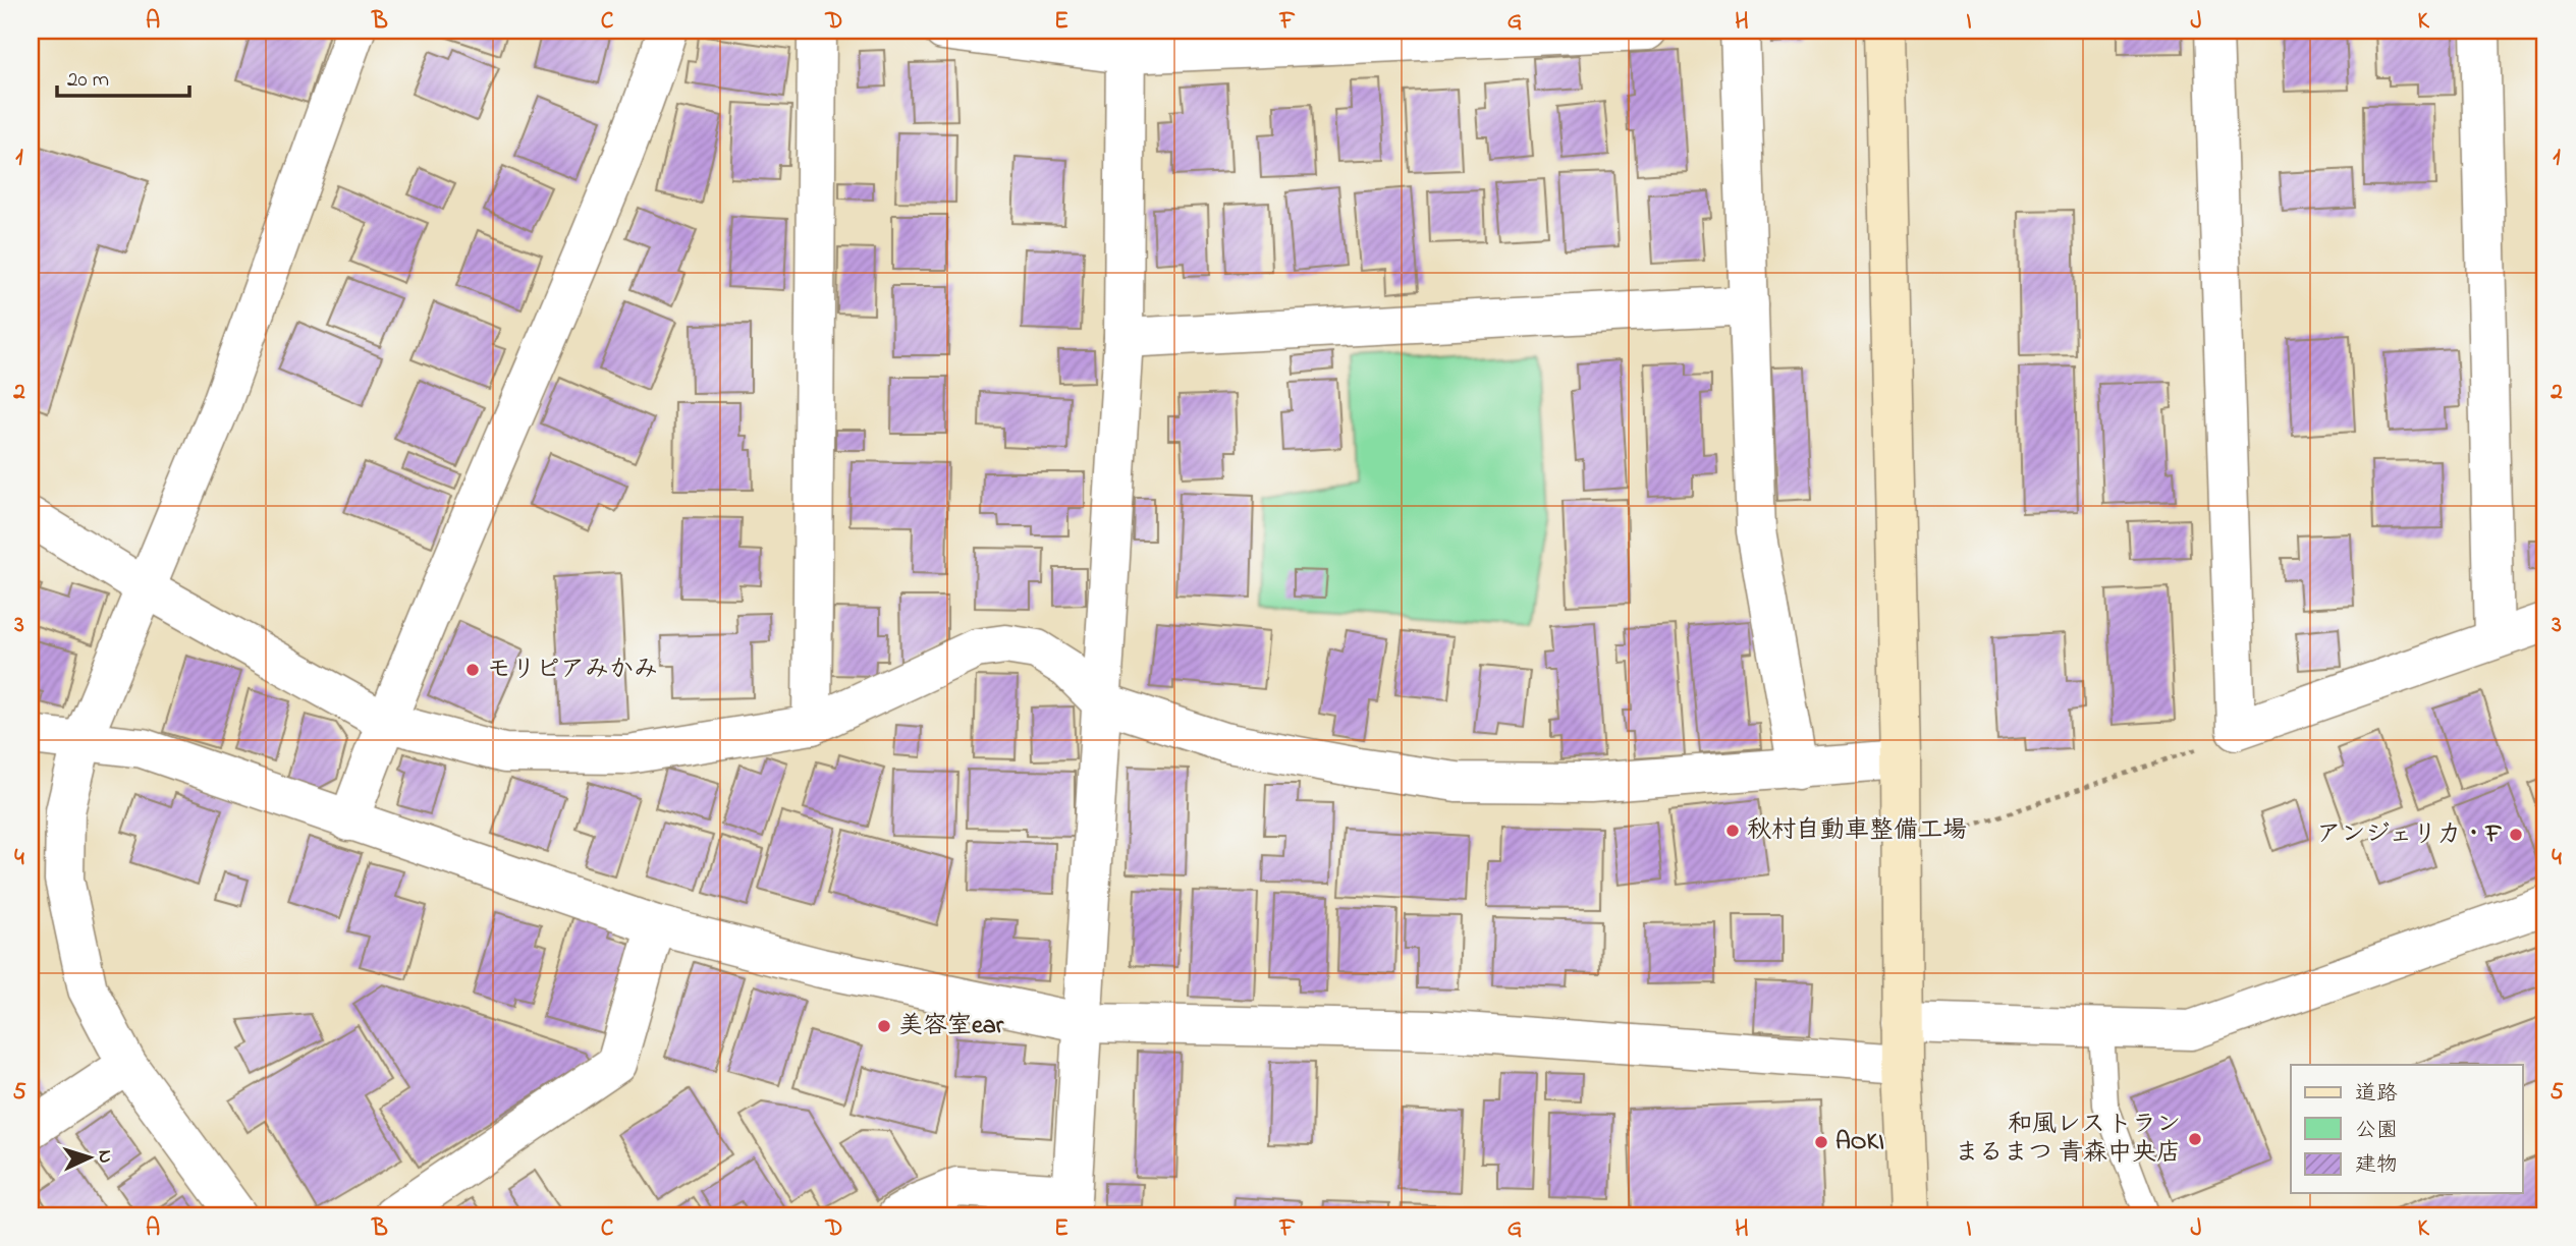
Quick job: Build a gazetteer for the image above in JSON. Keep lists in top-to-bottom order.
{
  "places": [
    "モリピアみかみ",
    "秋村自動車整備工場",
    "アンジェリカ・F",
    "美容室ear",
    "和風レストラン まるまつ 青森中央店",
    "AOKI"
  ],
  "legend": ["道路", "公園", "建物"],
  "scale_bar": "20 m",
  "north": "right",
  "grid": {
    "columns": [
      "A",
      "B",
      "C",
      "D",
      "E",
      "F",
      "G",
      "H",
      "I",
      "J",
      "K"
    ],
    "rows": [
      "1",
      "2",
      "3",
      "4",
      "5"
    ]
  }
}
